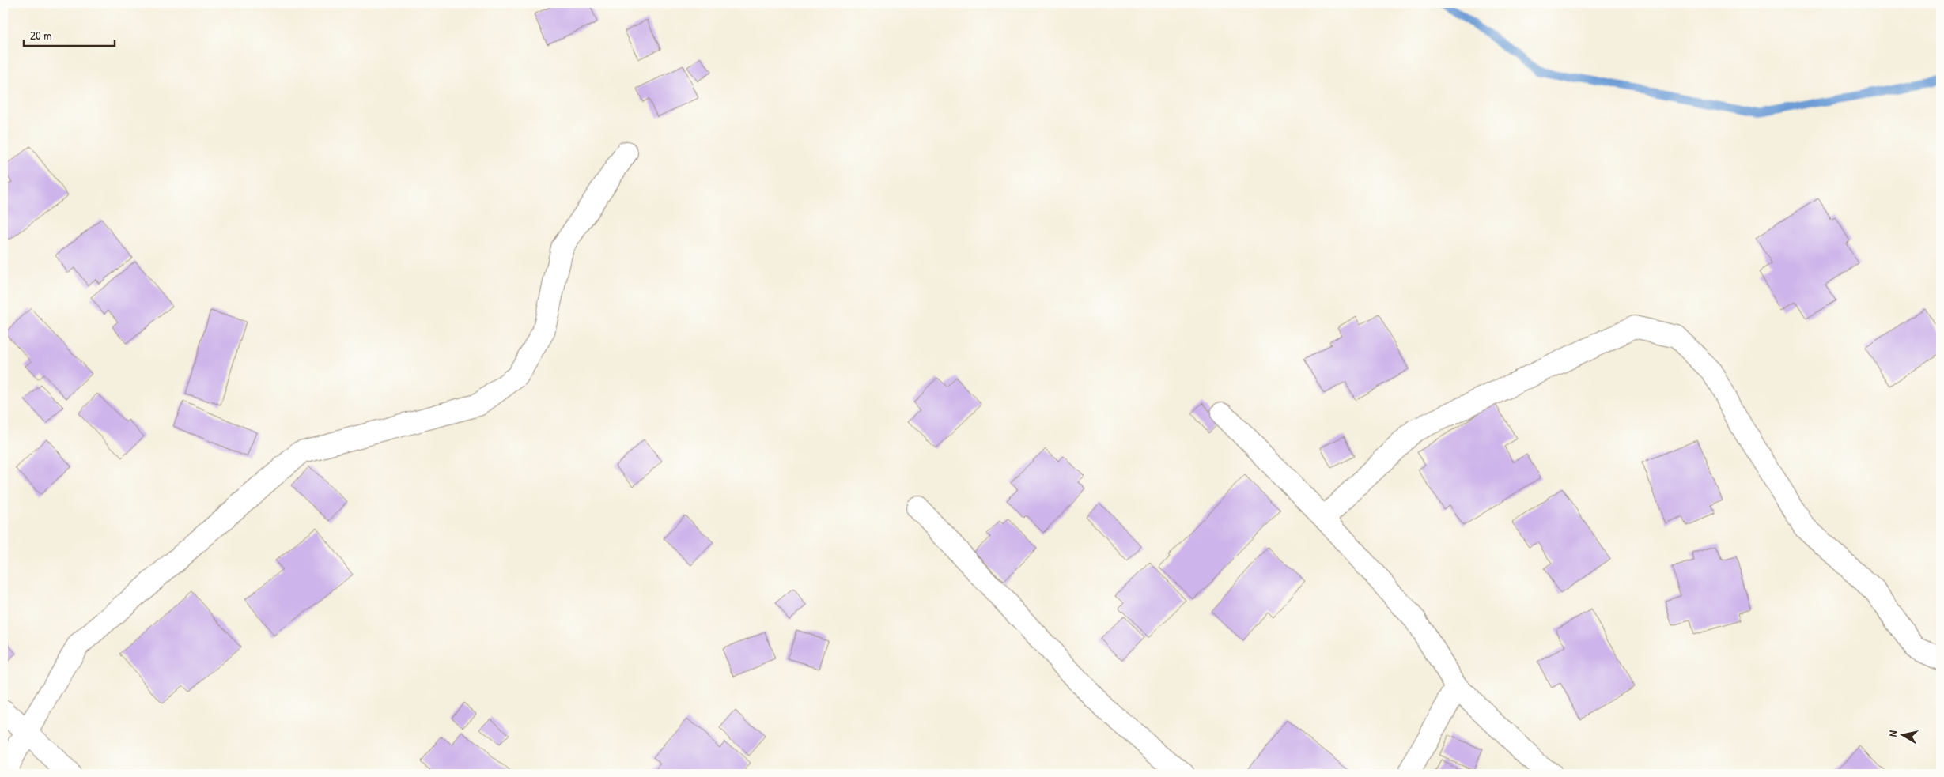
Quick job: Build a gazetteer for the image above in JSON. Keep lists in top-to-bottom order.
{
  "scale_bar": "20 m",
  "north": "left"
}
